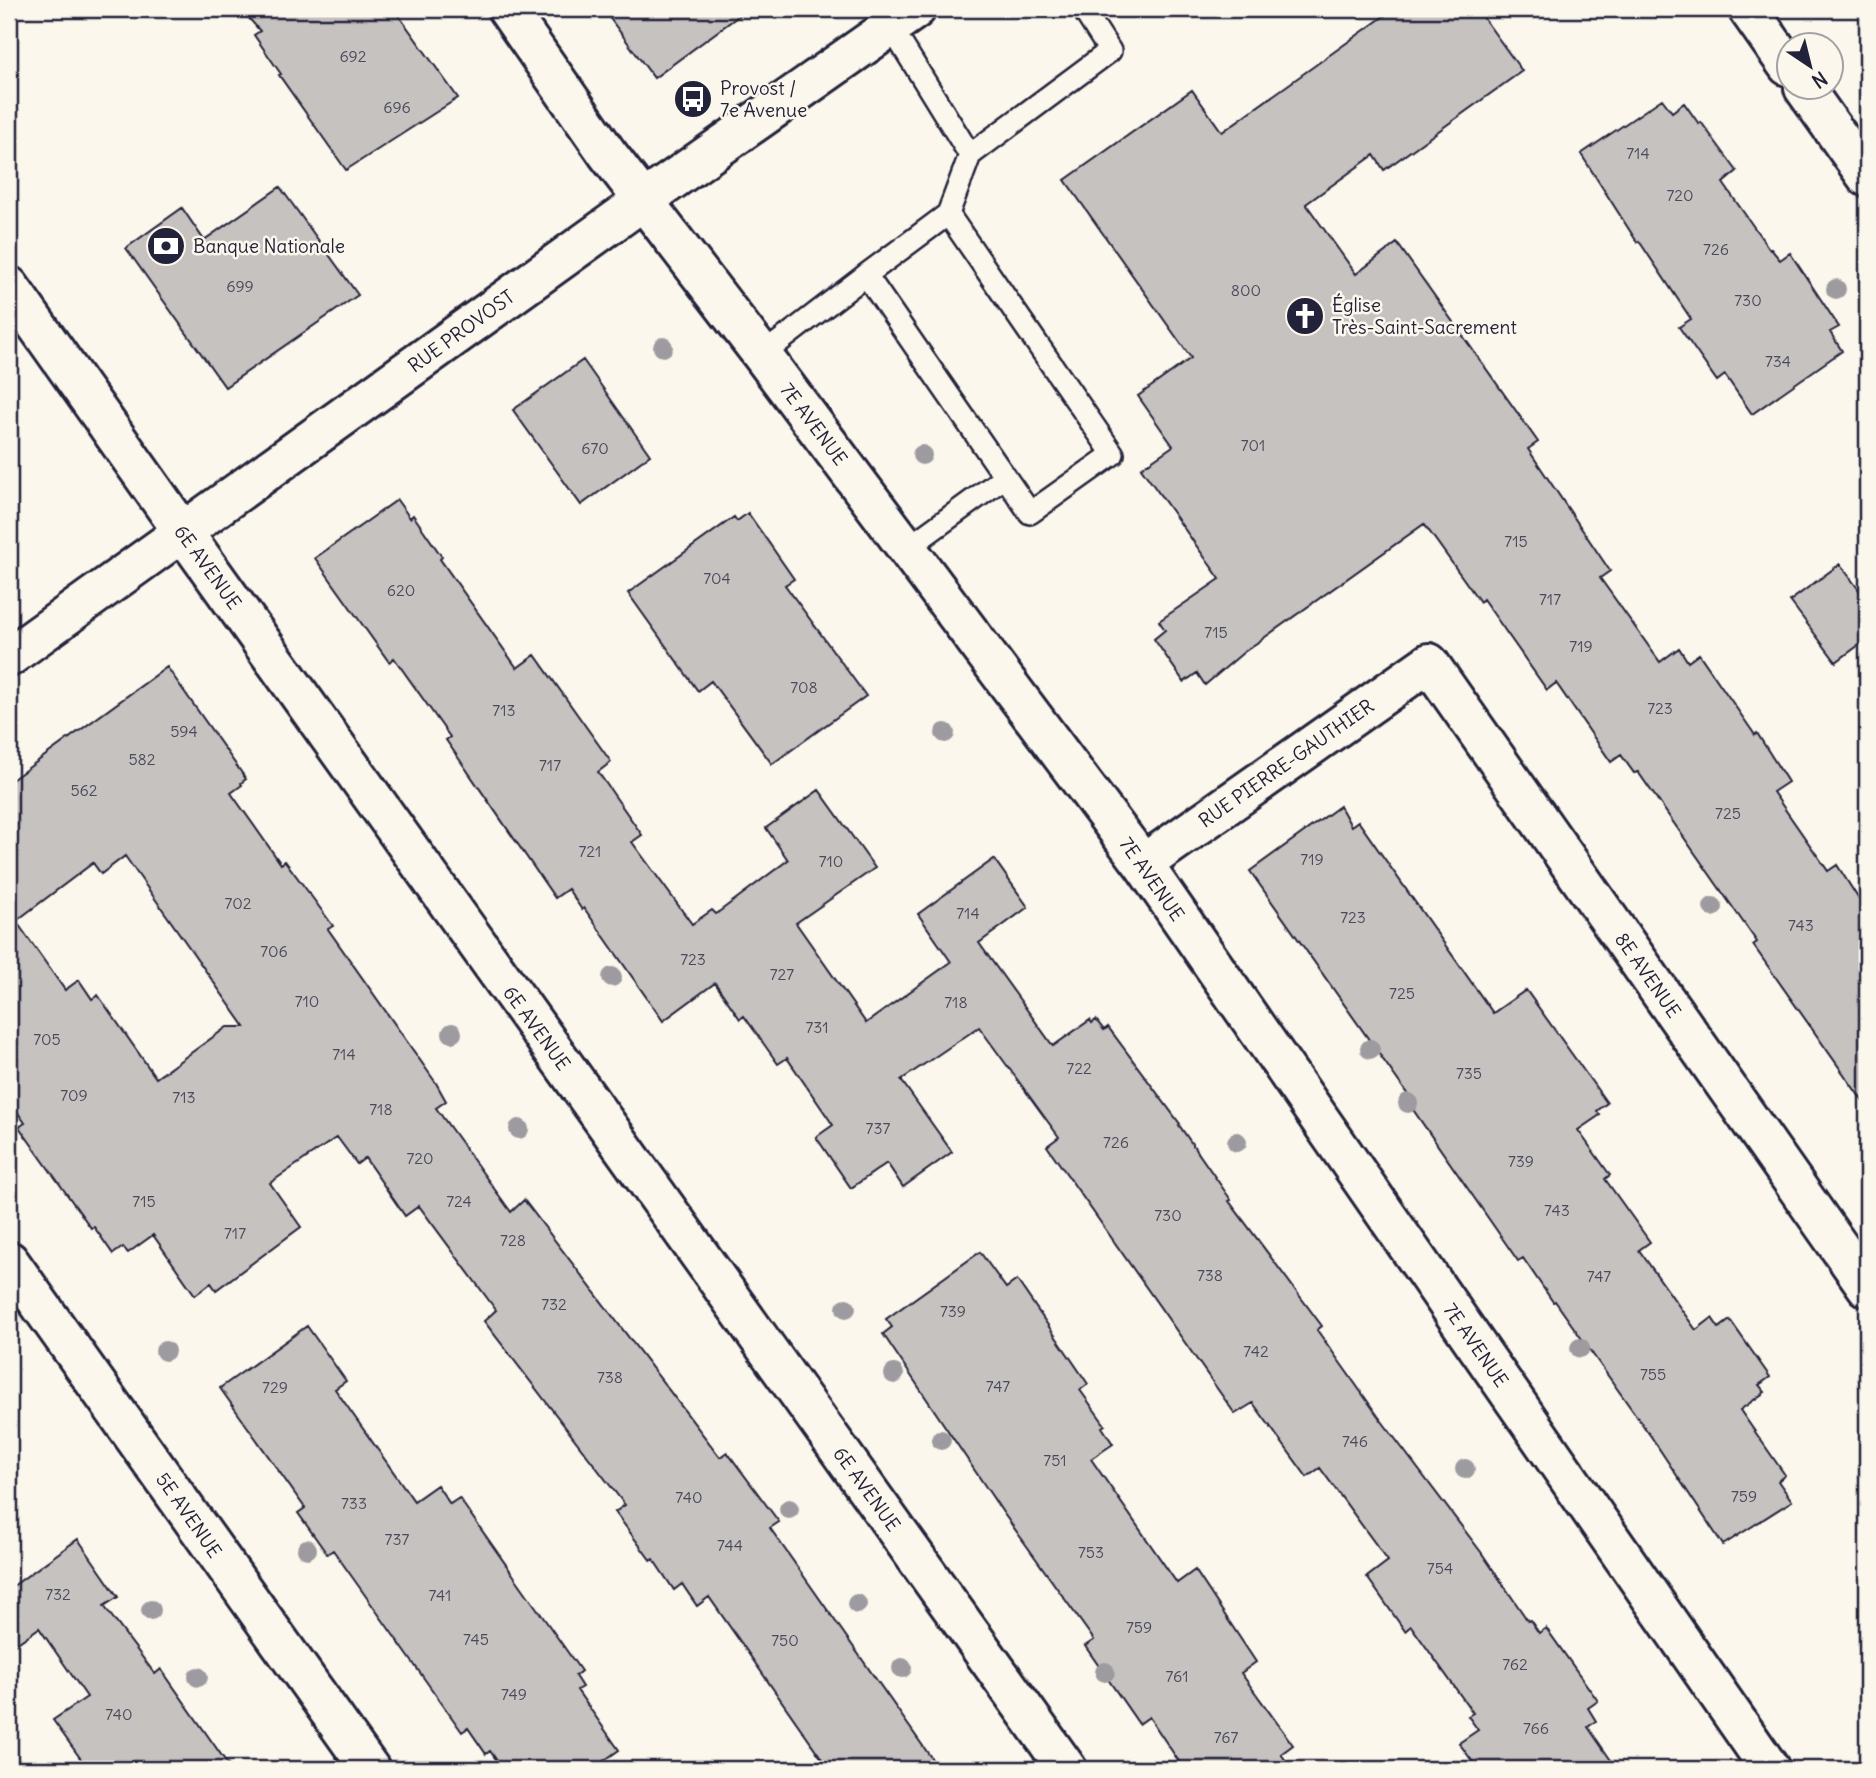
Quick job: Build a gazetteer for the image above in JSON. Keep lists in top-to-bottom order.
{
  "streets": {
    "street": [
      "RUE PROVOST",
      "7E AVENUE",
      "6E AVENUE",
      "RUE PIERRE-GAUTHIER",
      "8E AVENUE",
      "5E AVENUE"
    ]
  },
  "crossings": [
    ["RUE PROVOST", "7E AVENUE"],
    ["RUE PROVOST", "6E AVENUE"],
    ["7E AVENUE", "RUE PIERRE-GAUTHIER"],
    ["RUE PIERRE-GAUTHIER", "8E AVENUE"]
  ],
  "places": {
    "bus stop": ["Provost / 7e Avenue"],
    "bank": ["Banque Nationale"],
    "church": ["Église Très-Saint-Sacrement"]
  },
  "house_numbers": [
    "692",
    "696",
    "714",
    "720",
    "726",
    "699",
    "800",
    "730",
    "734",
    "701",
    "670",
    "715",
    "704",
    "620",
    "717",
    "715",
    "719",
    "708",
    "723",
    "713",
    "594",
    "582",
    "717",
    "562",
    "725",
    "721",
    "719",
    "710",
    "702",
    "714",
    "723",
    "743",
    "706",
    "723",
    "727",
    "725",
    "710",
    "718",
    "731",
    "705",
    "714",
    "722",
    "735",
    "709",
    "713",
    "718",
    "737",
    "726",
    "720",
    "739",
    "715",
    "724",
    "743",
    "730",
    "717",
    "728",
    "738",
    "747",
    "732",
    "739",
    "742",
    "755",
    "738",
    "747",
    "729",
    "746",
    "751",
    "759",
    "740",
    "733",
    "737",
    "744",
    "753",
    "754",
    "732",
    "741",
    "759",
    "745",
    "750",
    "762",
    "761",
    "749",
    "740",
    "766",
    "767"
  ],
  "north": "bottom right"
}
